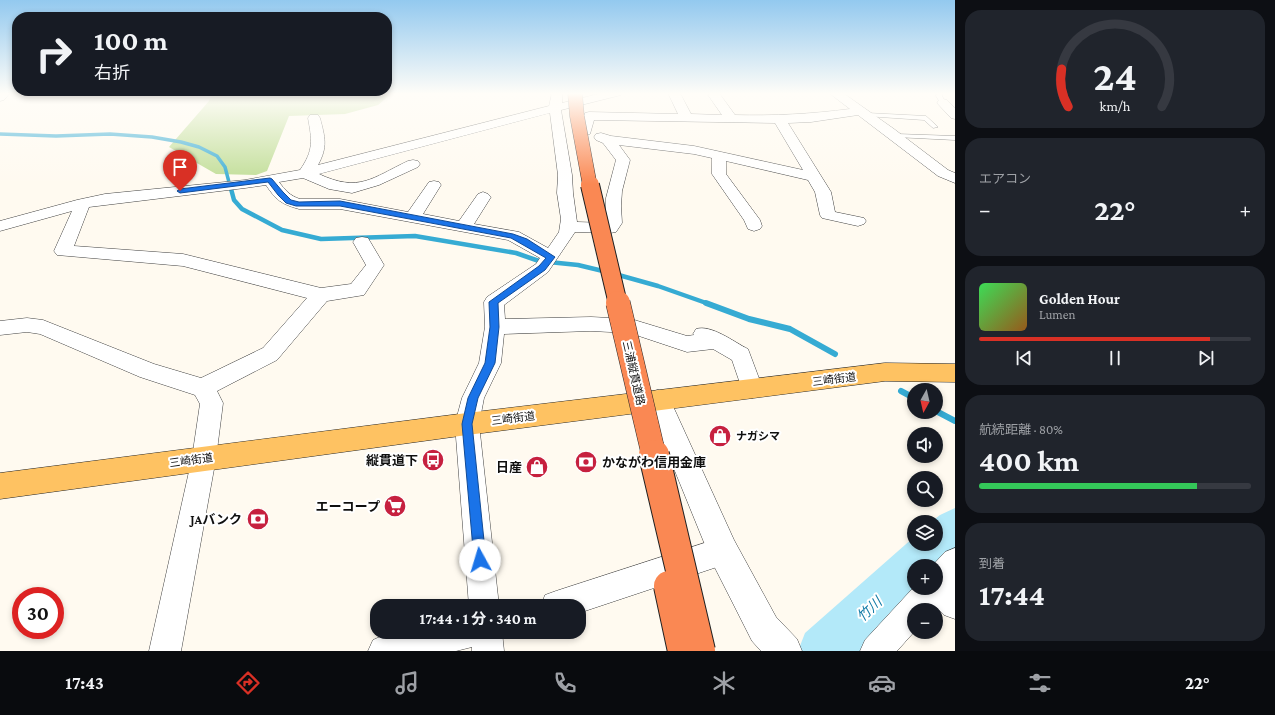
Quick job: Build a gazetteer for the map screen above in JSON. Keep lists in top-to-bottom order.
{
  "streets": {
    "highway": ["三浦縦貫道路"],
    "main road": ["三崎街道"]
  },
  "water": ["竹川"],
  "places": {
    "shop": ["ナガシマ", "日産"],
    "bus stop": ["縦貫道下"],
    "bank": ["かながわ信用金庫", "JAバンク"],
    "supermarket": ["エーコープ"]
  },
  "north": "bottom",
  "page": {
    "turn": ["100 m", "右折"],
    "tile": [
      "エアコン",
      ["航続距離 · 80%", "400 km"],
      ["到着", "17:44"]
    ],
    "heat": ["−", "22°", "+"],
    "song": ["Golden Hour", "Lumen"],
    "map_buttons": ["+", "−"],
    "limit": "30",
    "trip": "17:44 · 1 分 · 340 m",
    "tabs": ["17:43", "22°"],
    "gauge": ["24", "km/h"]
  }
}
